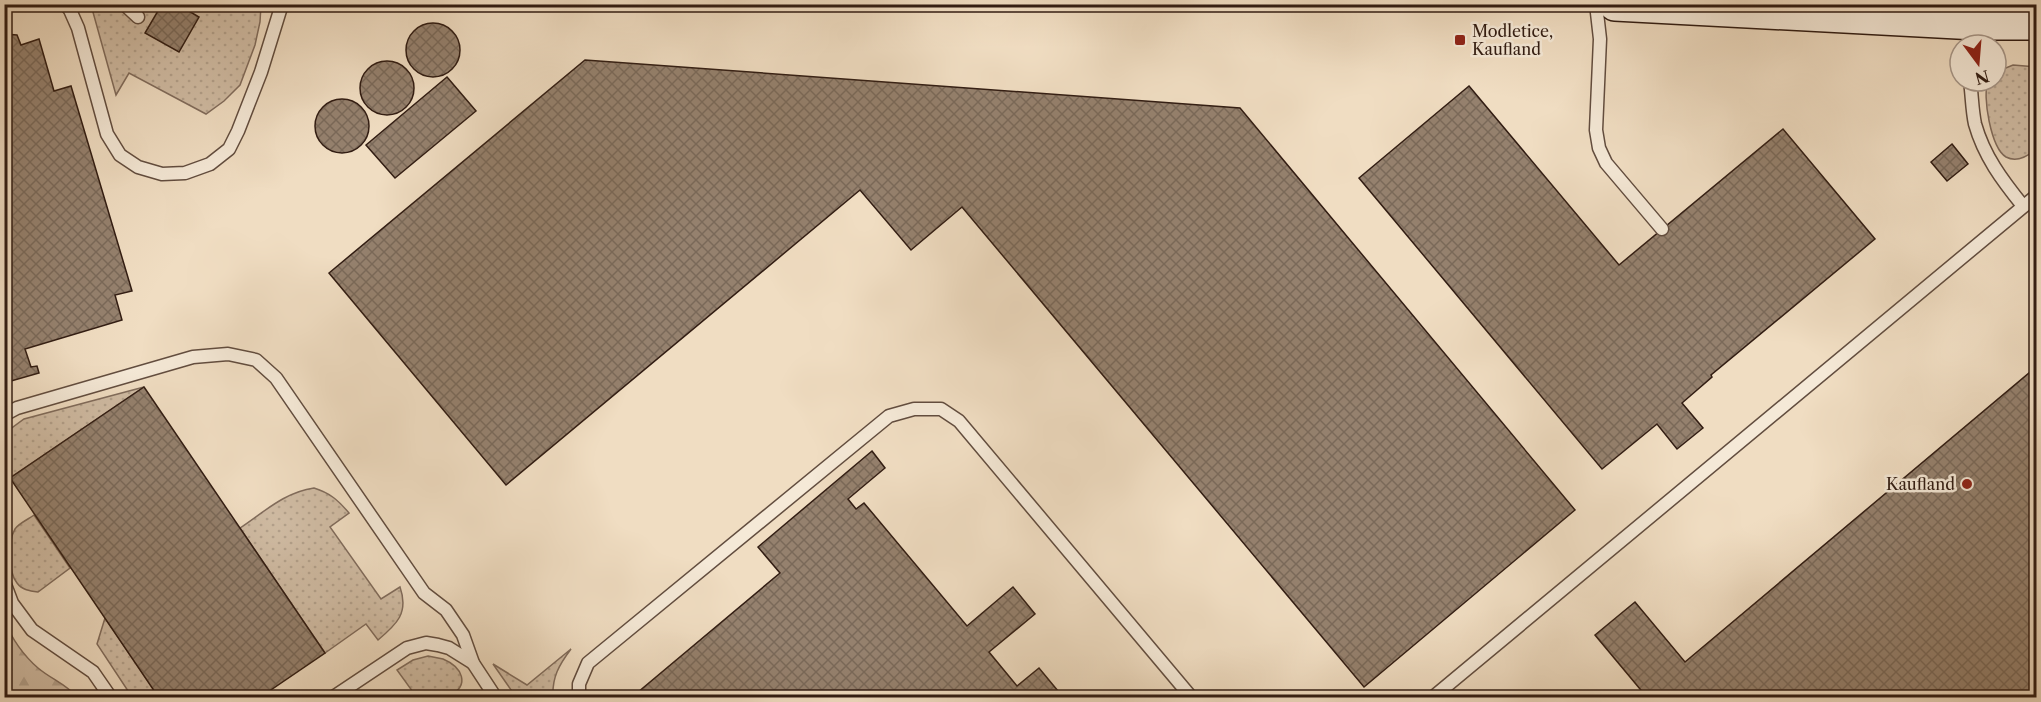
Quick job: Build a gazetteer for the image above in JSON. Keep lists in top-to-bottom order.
{
  "places": {
    "transit": ["Modletice, Kaufland"],
    "other": ["Kaufland"]
  },
  "north": "bottom"
}
